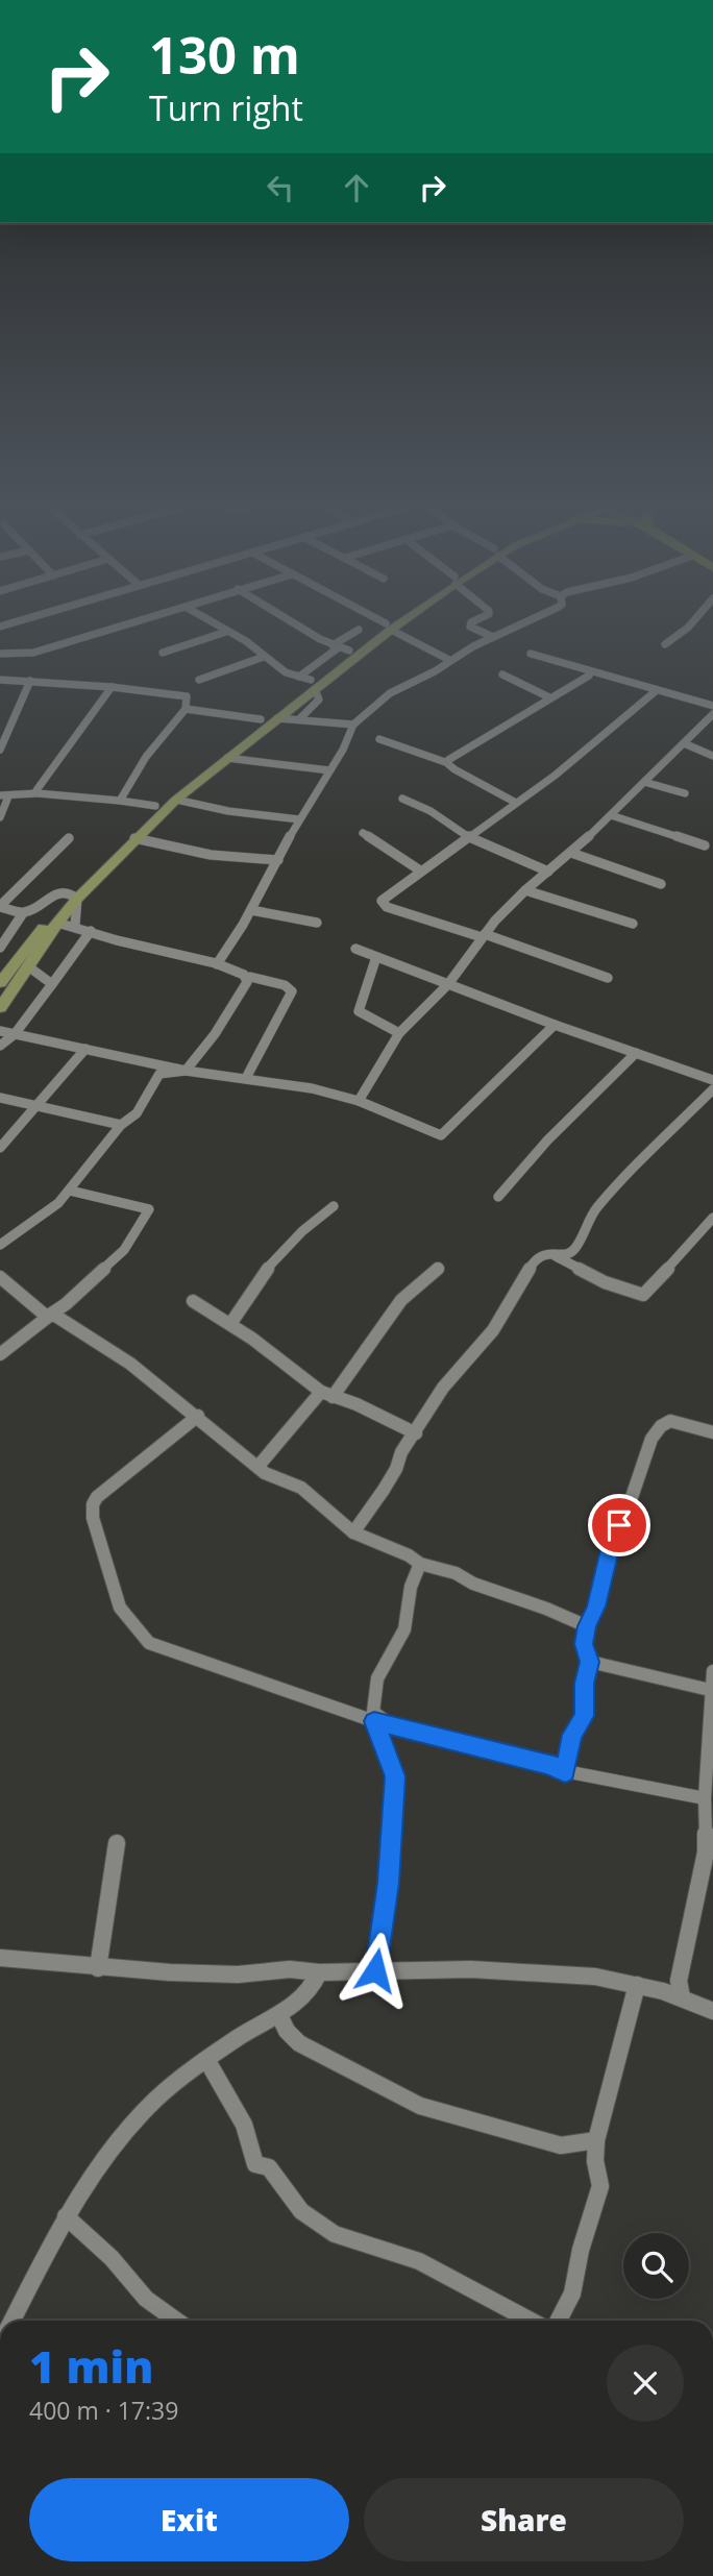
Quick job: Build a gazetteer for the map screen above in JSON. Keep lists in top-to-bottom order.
{
  "page": {
    "turn": ["130 m", "Turn right"],
    "heading": ["1 min", "400 m · 17:39"],
    "buttons": ["Exit", "Share"]
  }
}
